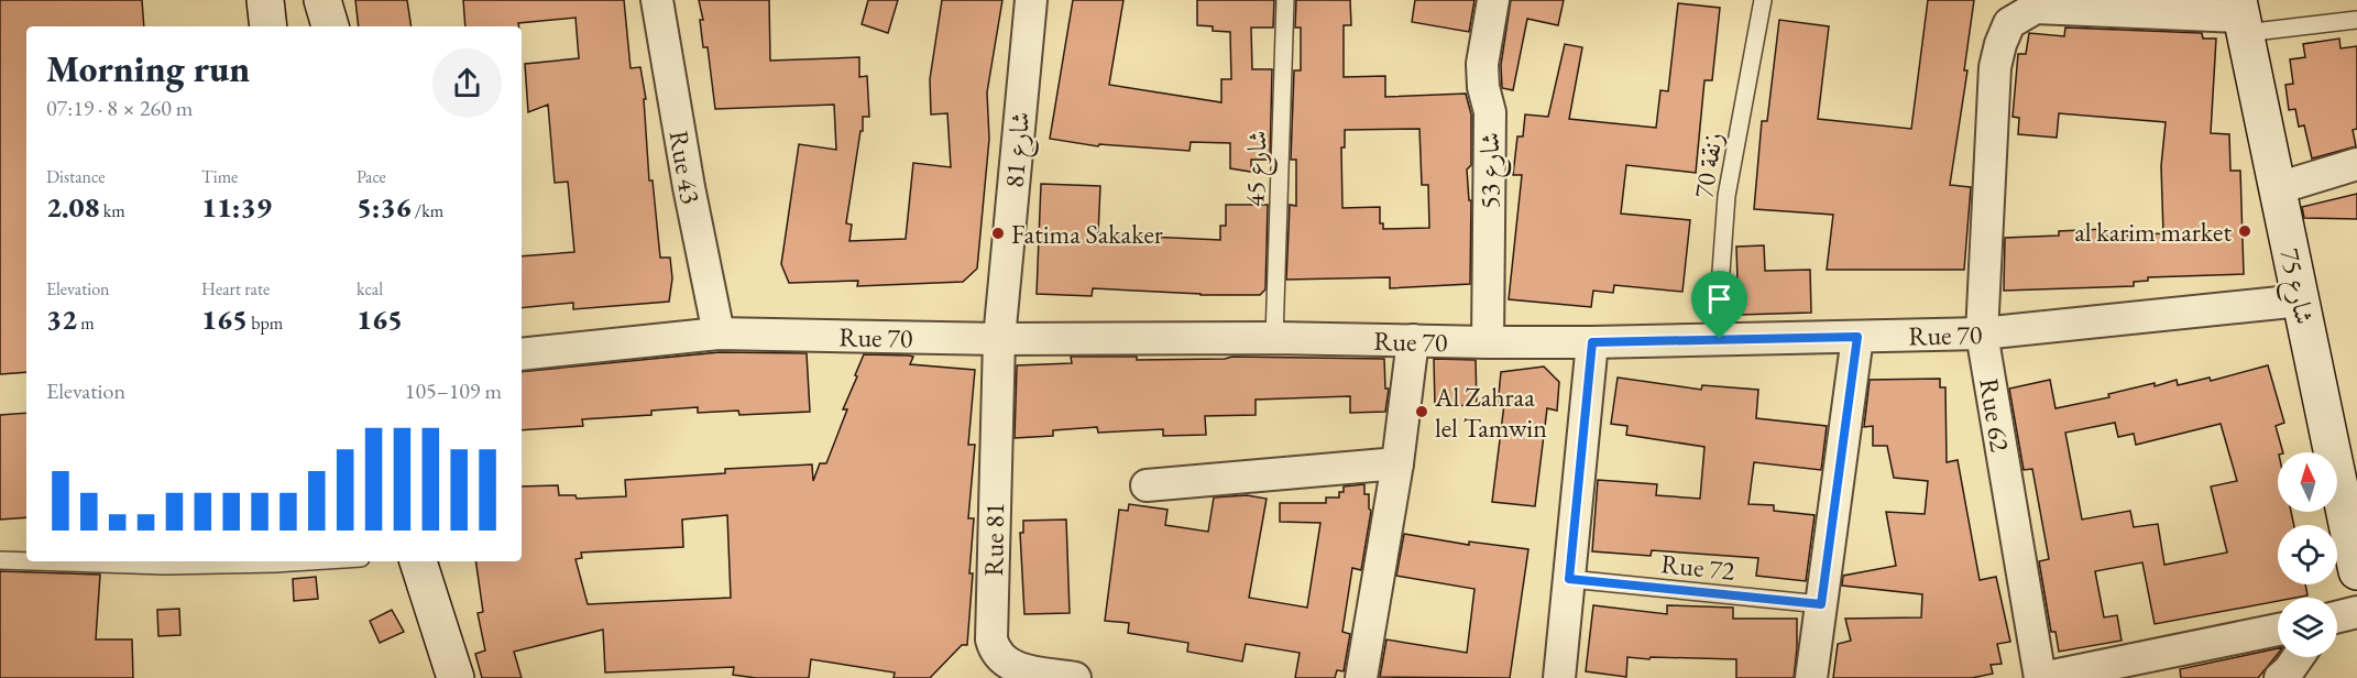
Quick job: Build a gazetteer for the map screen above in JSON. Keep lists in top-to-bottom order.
{
  "streets": {
    "street": [
      "شارع 81",
      "Rue 43",
      "شارع 53",
      "شارع 75",
      "Rue 70",
      "Rue 62",
      "Rue 81"
    ],
    "lane": ["زنقة 70", "شارع 45", "Rue 72"]
  },
  "crossings": [
    ["شارع 81", "Rue 70"],
    ["شارع 81", "Rue 81"],
    ["زنقة 70", "Rue 70"],
    ["Rue 43", "Rue 70"],
    ["شارع 45", "Rue 70"],
    ["شارع 53", "Rue 70"],
    ["شارع 75", "Rue 70"],
    ["شارع 75", "Rue 62"],
    ["Rue 70", "Rue 62"],
    ["Rue 70", "Rue 81"]
  ],
  "places": ["al karim market", "Fatima Sakaker", "Al Zahraa lel Tamwin"],
  "north": "top",
  "page": {
    "heading": ["Morning run", "07:19 · 8 × 260 m"],
    "stats": [
      ["Distance", "2.08 km"],
      ["Time", "11:39"],
      ["Pace", "5:36 /km"],
      ["Elevation", "32 m"],
      ["Heart rate", "165 bpm"],
      ["kcal", "165"]
    ],
    "chart": ["Elevation", "105–109 m"]
  }
}
